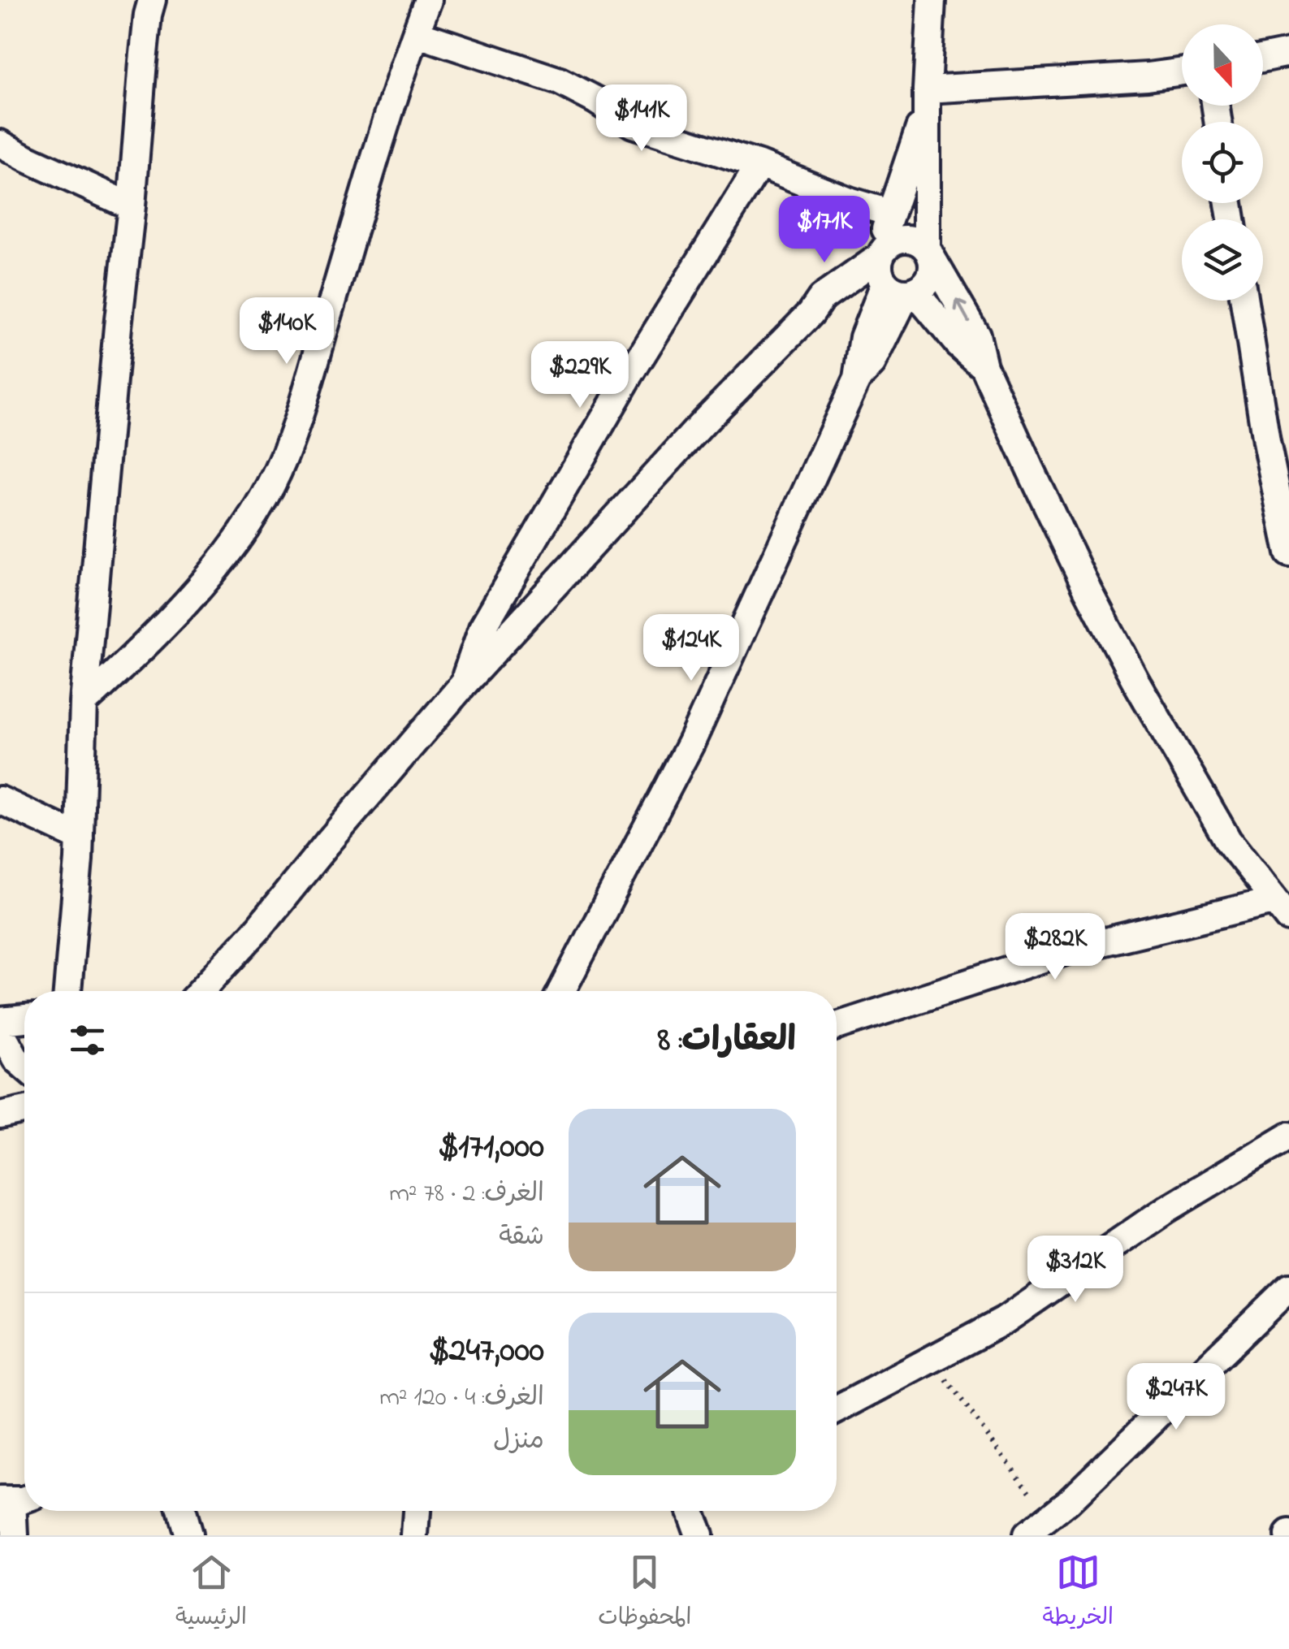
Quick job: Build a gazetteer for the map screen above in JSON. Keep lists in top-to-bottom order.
{
  "north": "bottom",
  "page": {
    "price": [
      "$141K",
      "$171K",
      "$140K",
      "$229K",
      "$124K",
      "$282K",
      "$312K",
      "$247K"
    ],
    "heading": "العقارات: 8",
    "list": [
      {
        "name": "$171,000",
        "note": "الغرف: 2 · 78 m² · شقة"
      },
      {
        "name": "$247,000",
        "note": "الغرف: 4 · 120 m² · منزل"
      }
    ],
    "tabs": ["الخريطة", "المحفوظات", "الرئيسية"]
  }
}
